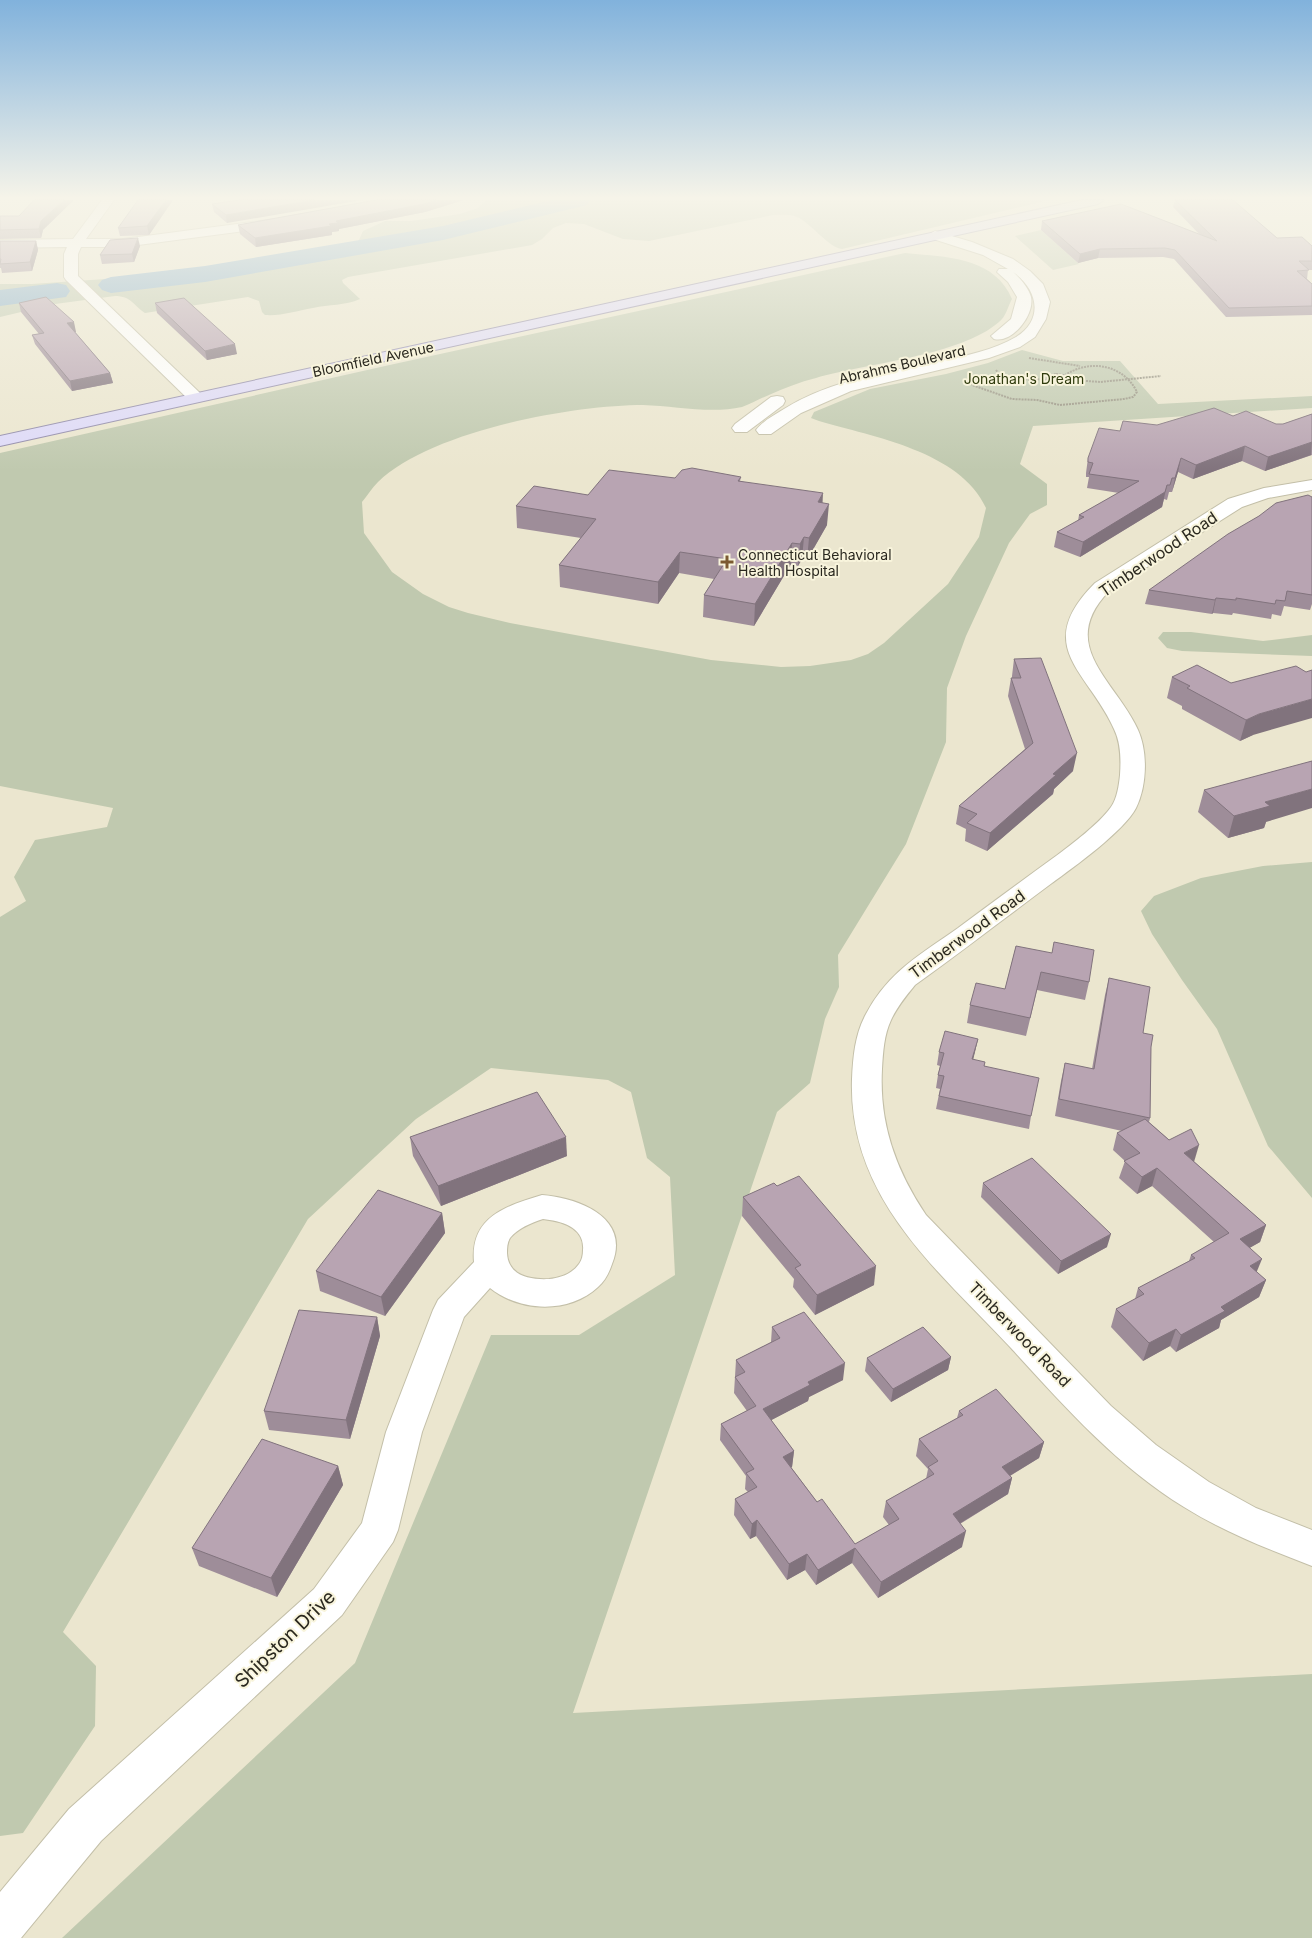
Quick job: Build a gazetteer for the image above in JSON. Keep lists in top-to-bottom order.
{
  "streets": {
    "main road": ["Bloomfield Avenue"],
    "street": ["Abrahms Boulevard", "Timberwood Road", "Shipston Drive"]
  },
  "parks": ["Jonathan's Dream"],
  "places": {
    "health": ["Connecticut Behavioral Health Hospital"]
  }
}
